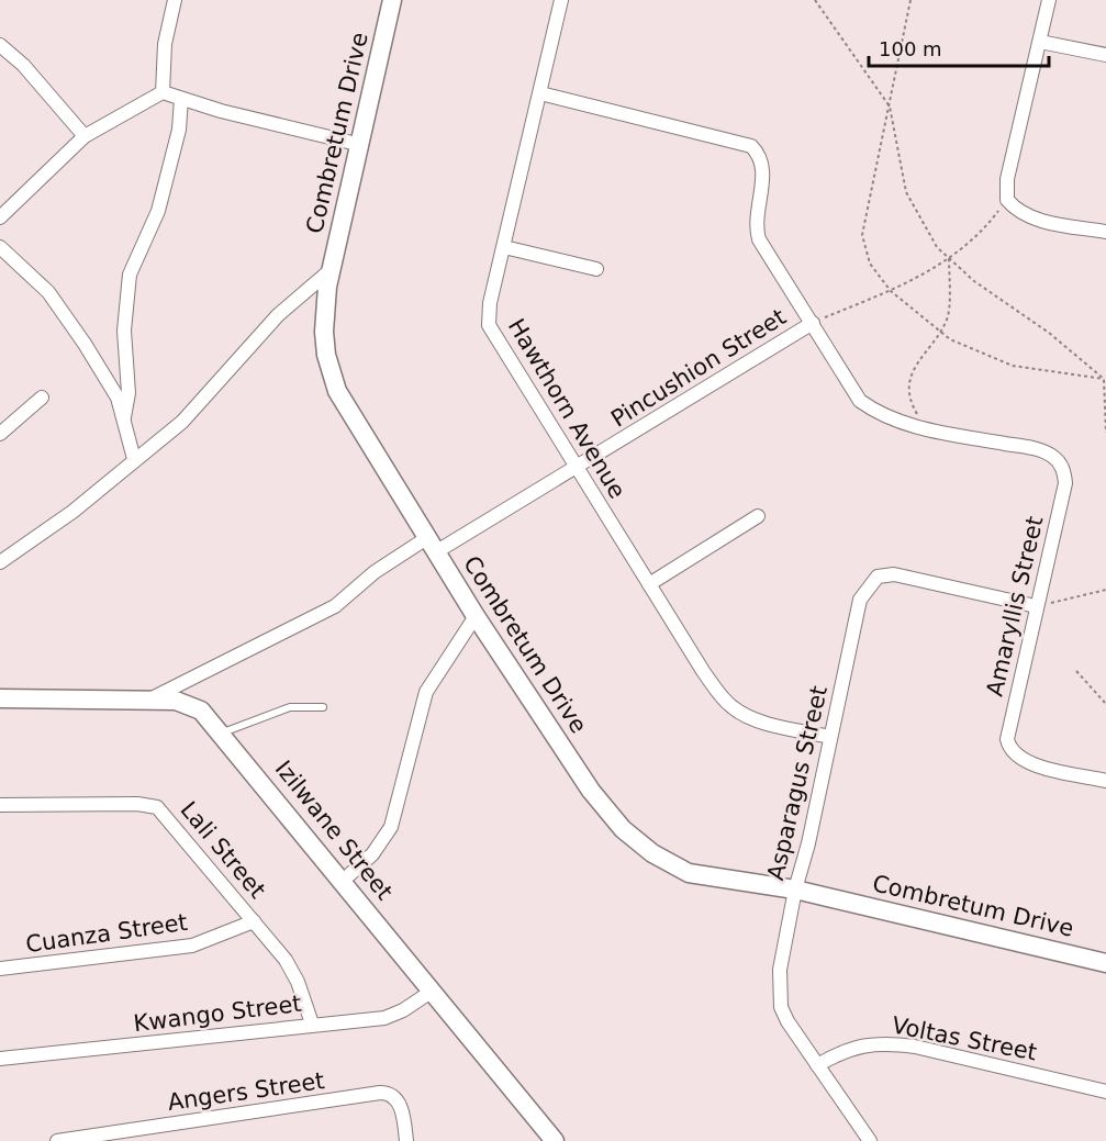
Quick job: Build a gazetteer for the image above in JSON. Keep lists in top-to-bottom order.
{
  "streets": {
    "street": [
      "Combretum Drive",
      "Pincushion Street",
      "Hawthorn Avenue",
      "Amaryllis Street",
      "Asparagus Street",
      "Izilwane Street",
      "Lali Street",
      "Cuanza Street",
      "Kwango Street",
      "Voltas Street",
      "Angers Street"
    ]
  },
  "crossings": [
    ["Combretum Drive", "Pincushion Street"],
    ["Combretum Drive", "Asparagus Street"],
    ["Pincushion Street", "Hawthorn Avenue"],
    ["Pincushion Street", "Izilwane Street"],
    ["Hawthorn Avenue", "Asparagus Street"],
    ["Amaryllis Street", "Asparagus Street"],
    ["Asparagus Street", "Voltas Street"],
    ["Izilwane Street", "Kwango Street"],
    ["Lali Street", "Cuanza Street"],
    ["Lali Street", "Kwango Street"]
  ],
  "scale_bar": "100 m"
}
